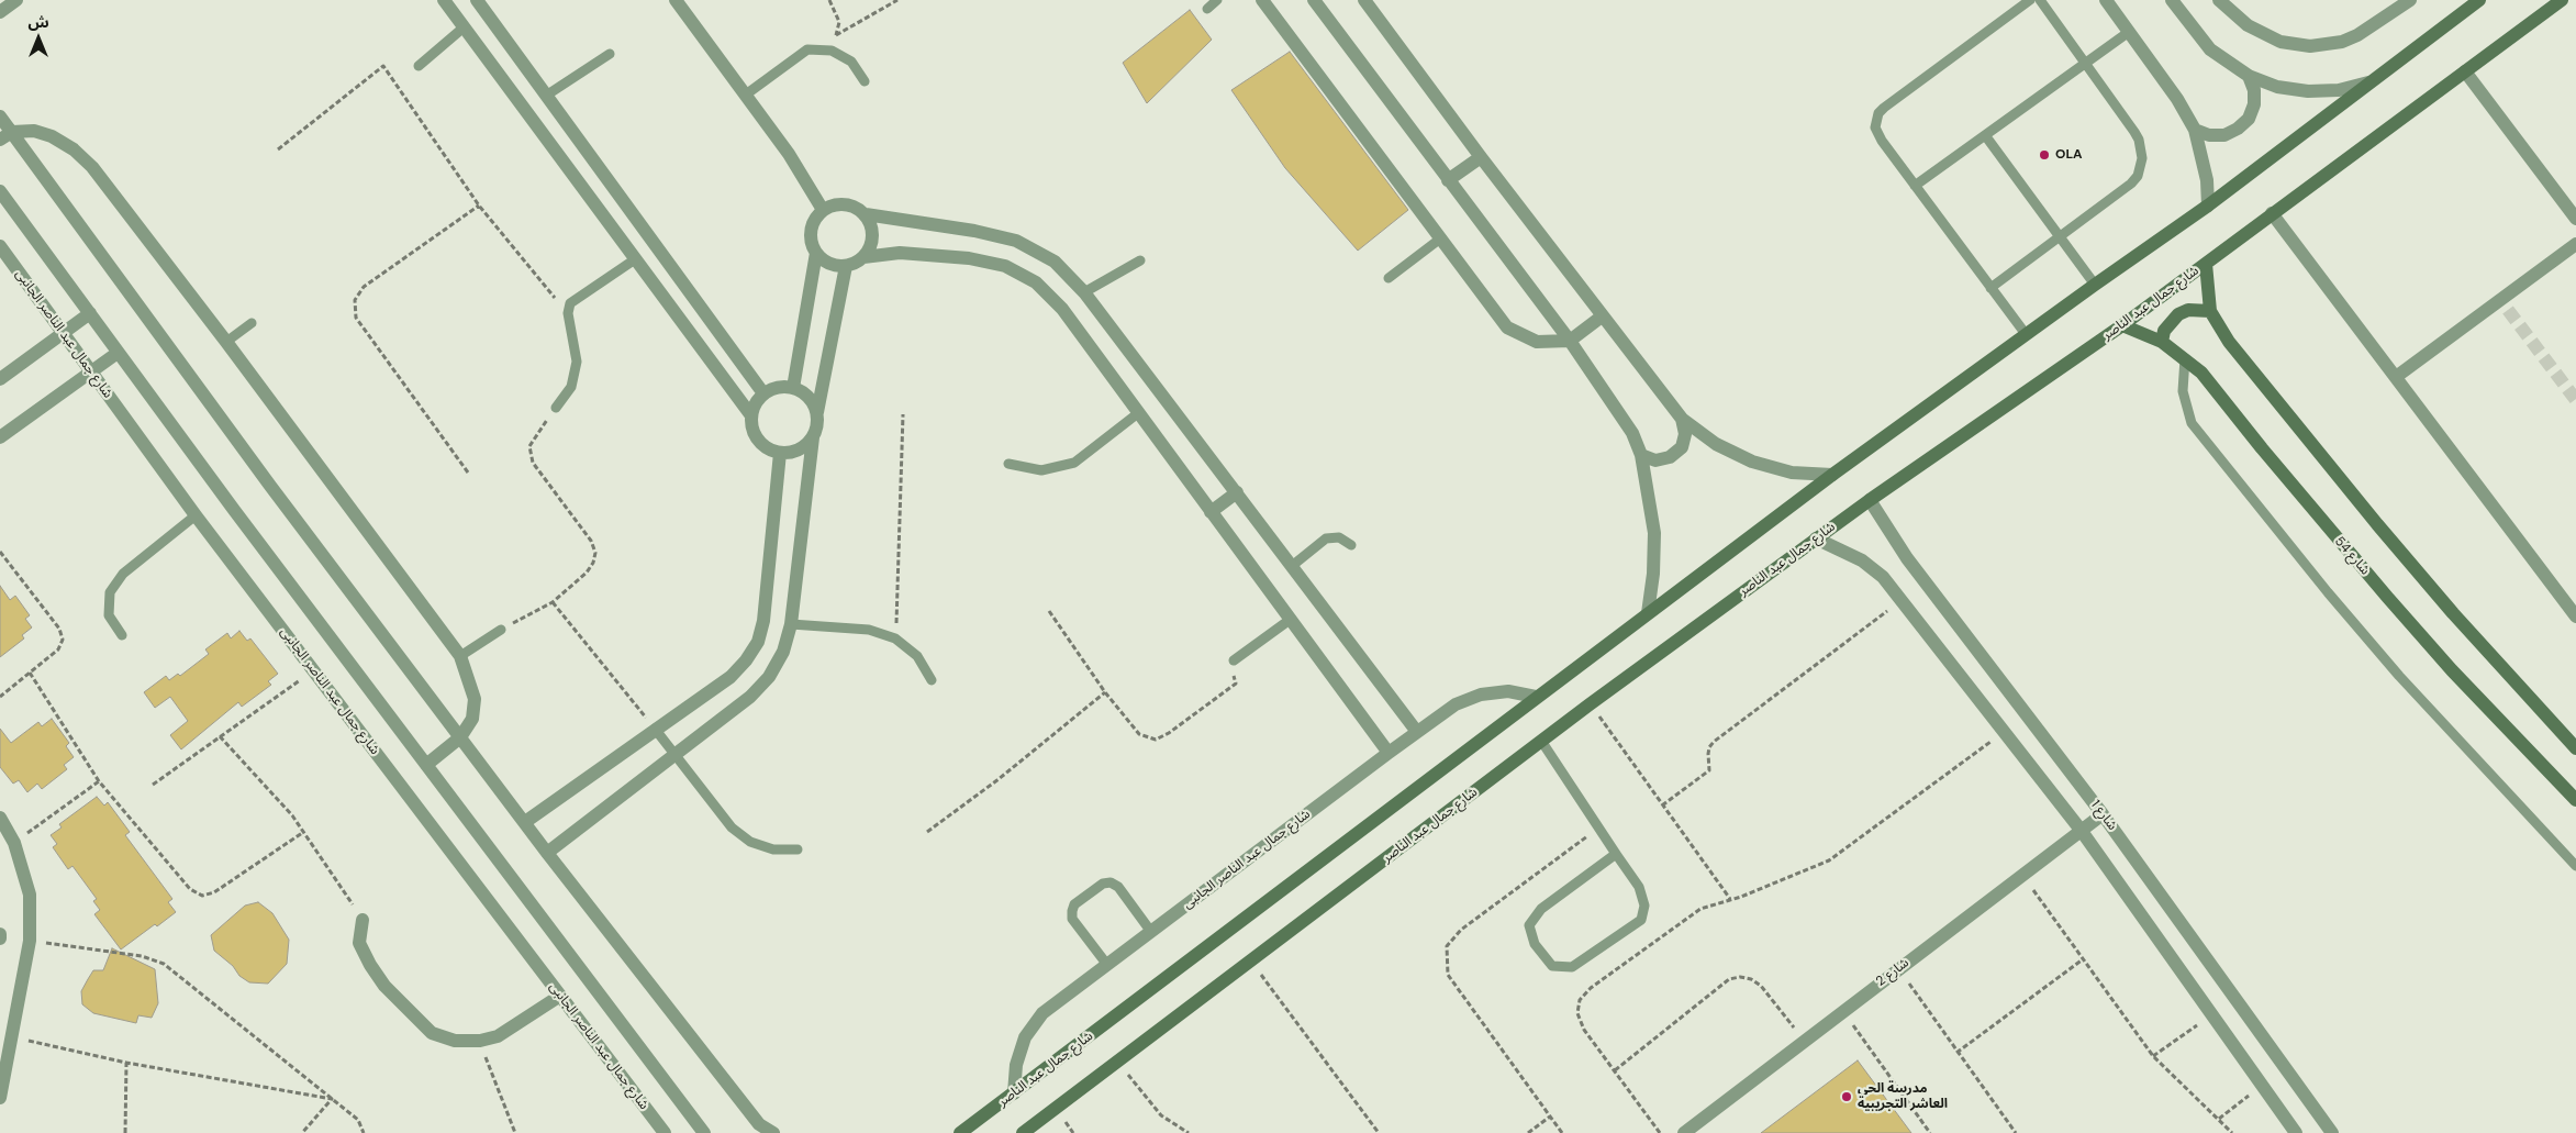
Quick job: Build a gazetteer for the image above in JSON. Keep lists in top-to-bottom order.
{
  "streets": {
    "main road": ["شارع جمال عبد الناصر", "شارع 54"],
    "street": ["شارع جمال عبد الناصر الجانبى", "شارع 1", "شارع 2"]
  },
  "crossings": [
    ["شارع جمال عبد الناصر", "شارع جمال عبد الناصر الجانبى"],
    ["شارع جمال عبد الناصر", "شارع 54"],
    ["شارع جمال عبد الناصر", "شارع 1"],
    ["شارع 1", "شارع 2"]
  ],
  "places": ["OLA", "مدرسة الحى العاشر التجريبية"],
  "north": "top"
}
